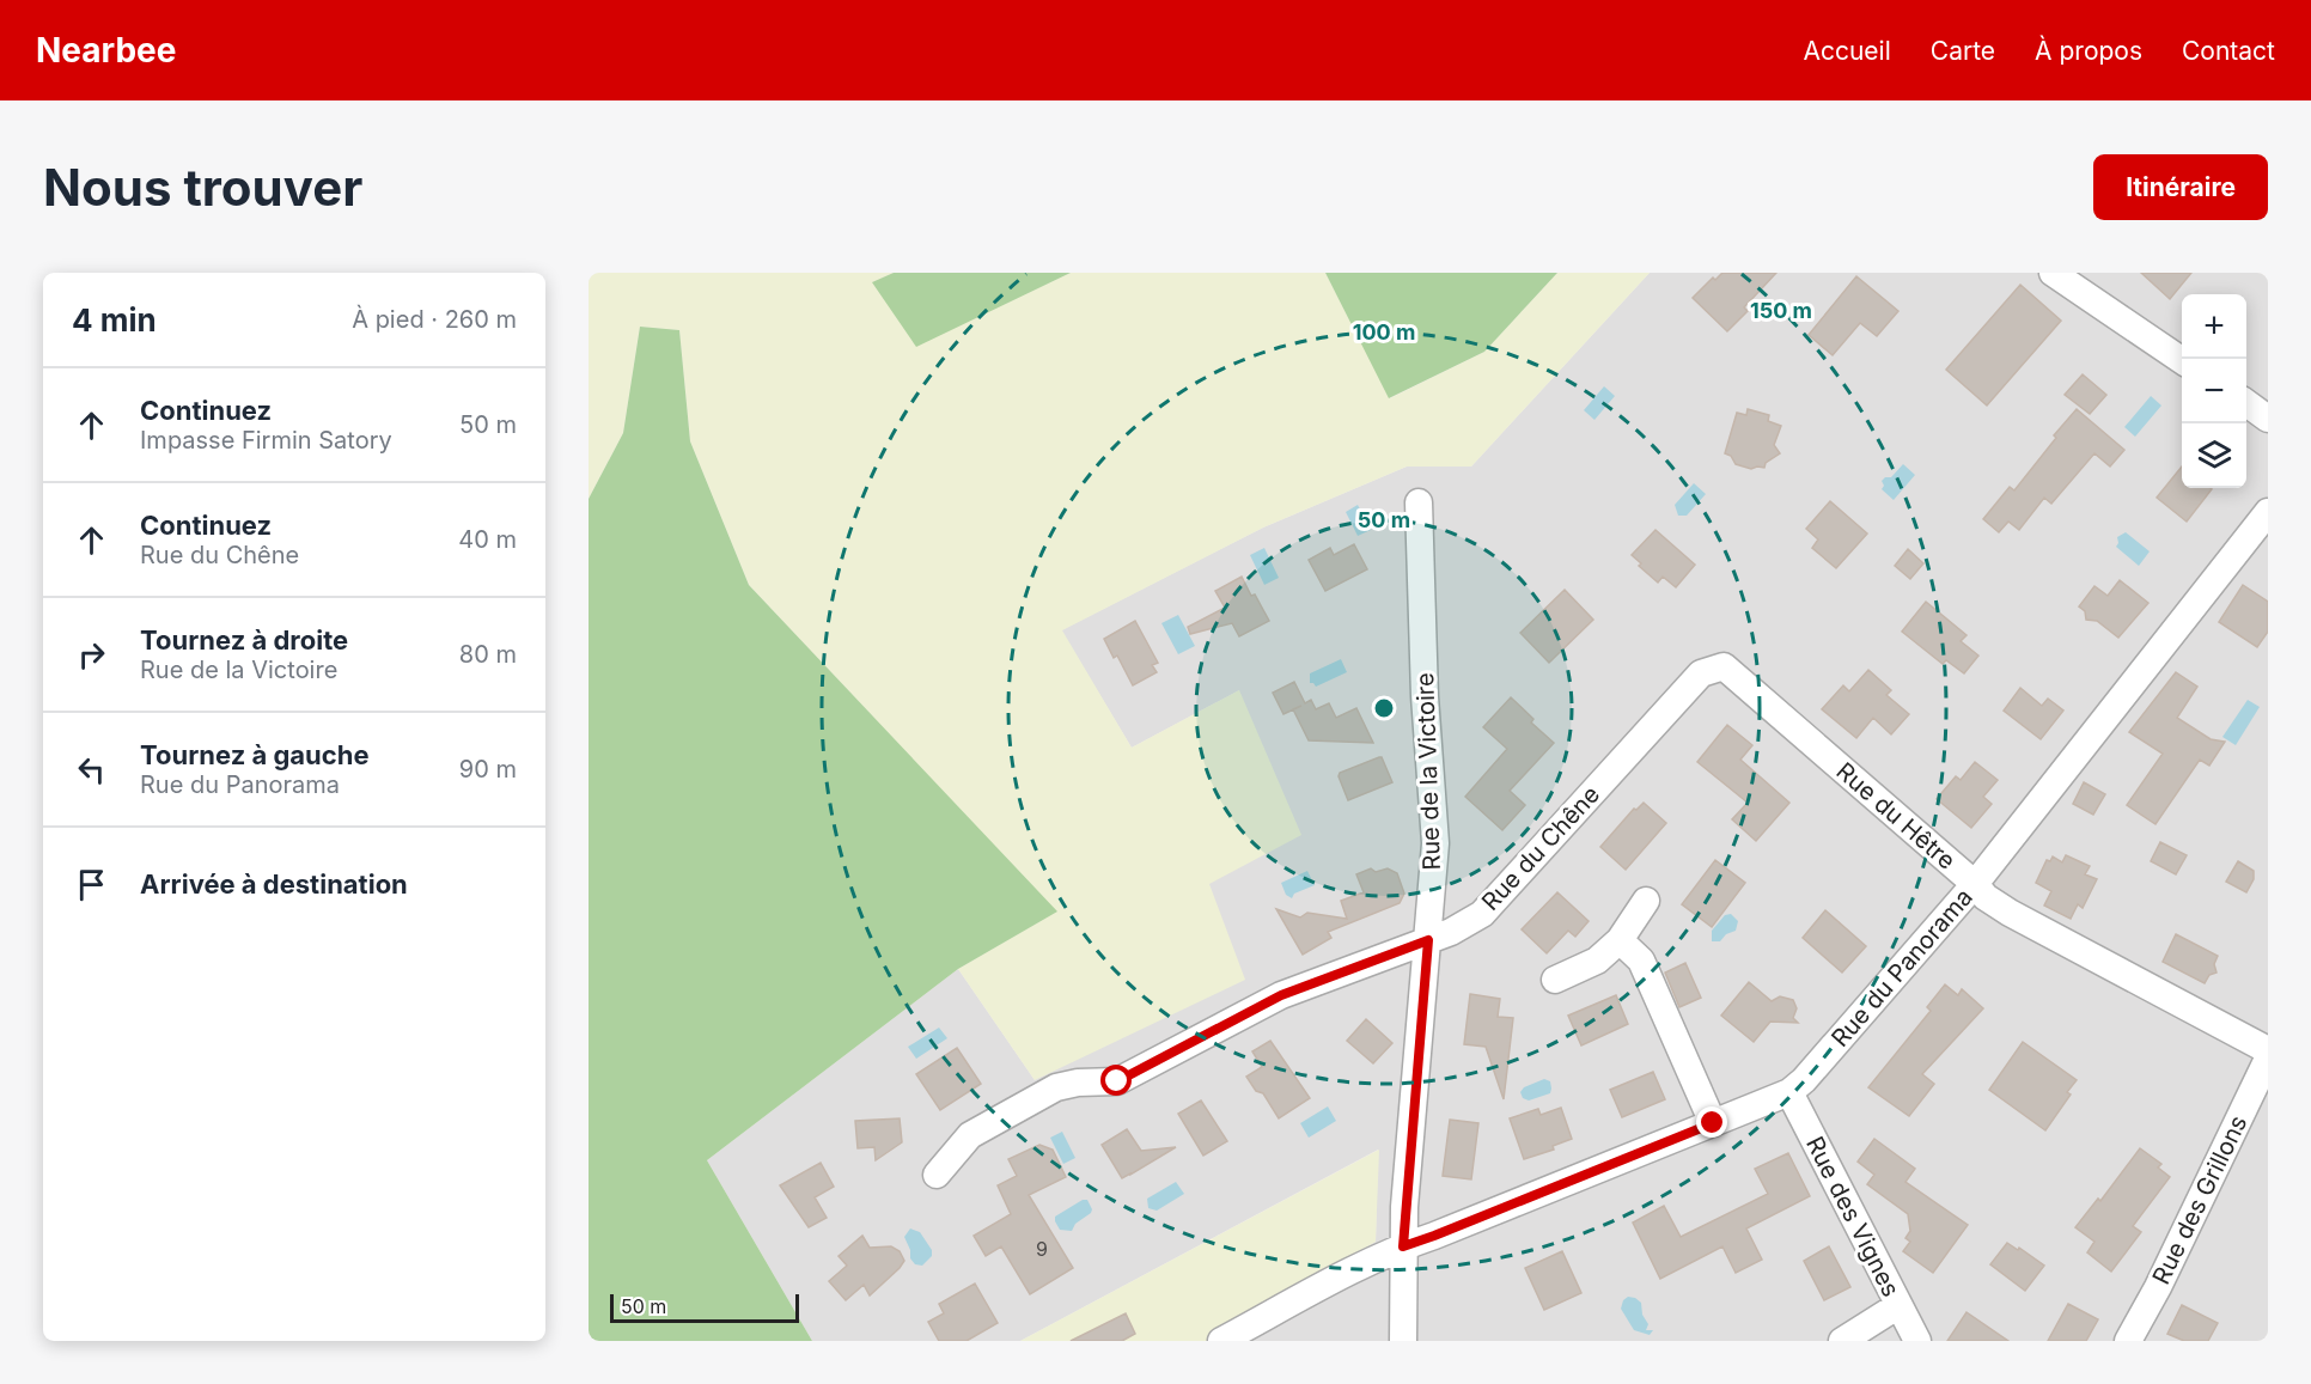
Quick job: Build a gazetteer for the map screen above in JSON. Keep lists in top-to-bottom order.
{
  "streets": {
    "street": [
      "Rue de la Victoire",
      "Rue du Hêtre",
      "Rue du Chêne",
      "Rue du Panorama",
      "Rue des Grillons",
      "Rue des Vignes"
    ]
  },
  "crossings": [
    ["Rue de la Victoire", "Rue du Chêne"],
    ["Rue de la Victoire", "Rue du Panorama"],
    ["Rue du Hêtre", "Rue du Chêne"],
    ["Rue du Hêtre", "Rue du Panorama"],
    ["Rue du Panorama", "Rue des Vignes"]
  ],
  "house_numbers": ["9"],
  "scale_bar": "50 m",
  "page": {
    "header": "Nearbee",
    "nav": [
      "Accueil",
      "Carte",
      "À propos",
      "Contact"
    ],
    "buttons": "Itinéraire",
    "title": "Nous trouver",
    "heading": ["4 min", "À pied · 260 m"],
    "map_buttons": ["+", "−"],
    "list": [
      ["Continuez", "Impasse Firmin Satory", "50 m"],
      ["Continuez", "Rue du Chêne", "40 m"],
      ["Tournez à droite", "Rue de la Victoire", "80 m"],
      ["Tournez à gauche", "Rue du Panorama", "90 m"],
      "Arrivée à destination"
    ],
    "scale": "50 m"
  },
  "rings": ["150 m", "100 m", "50 m"]
}
